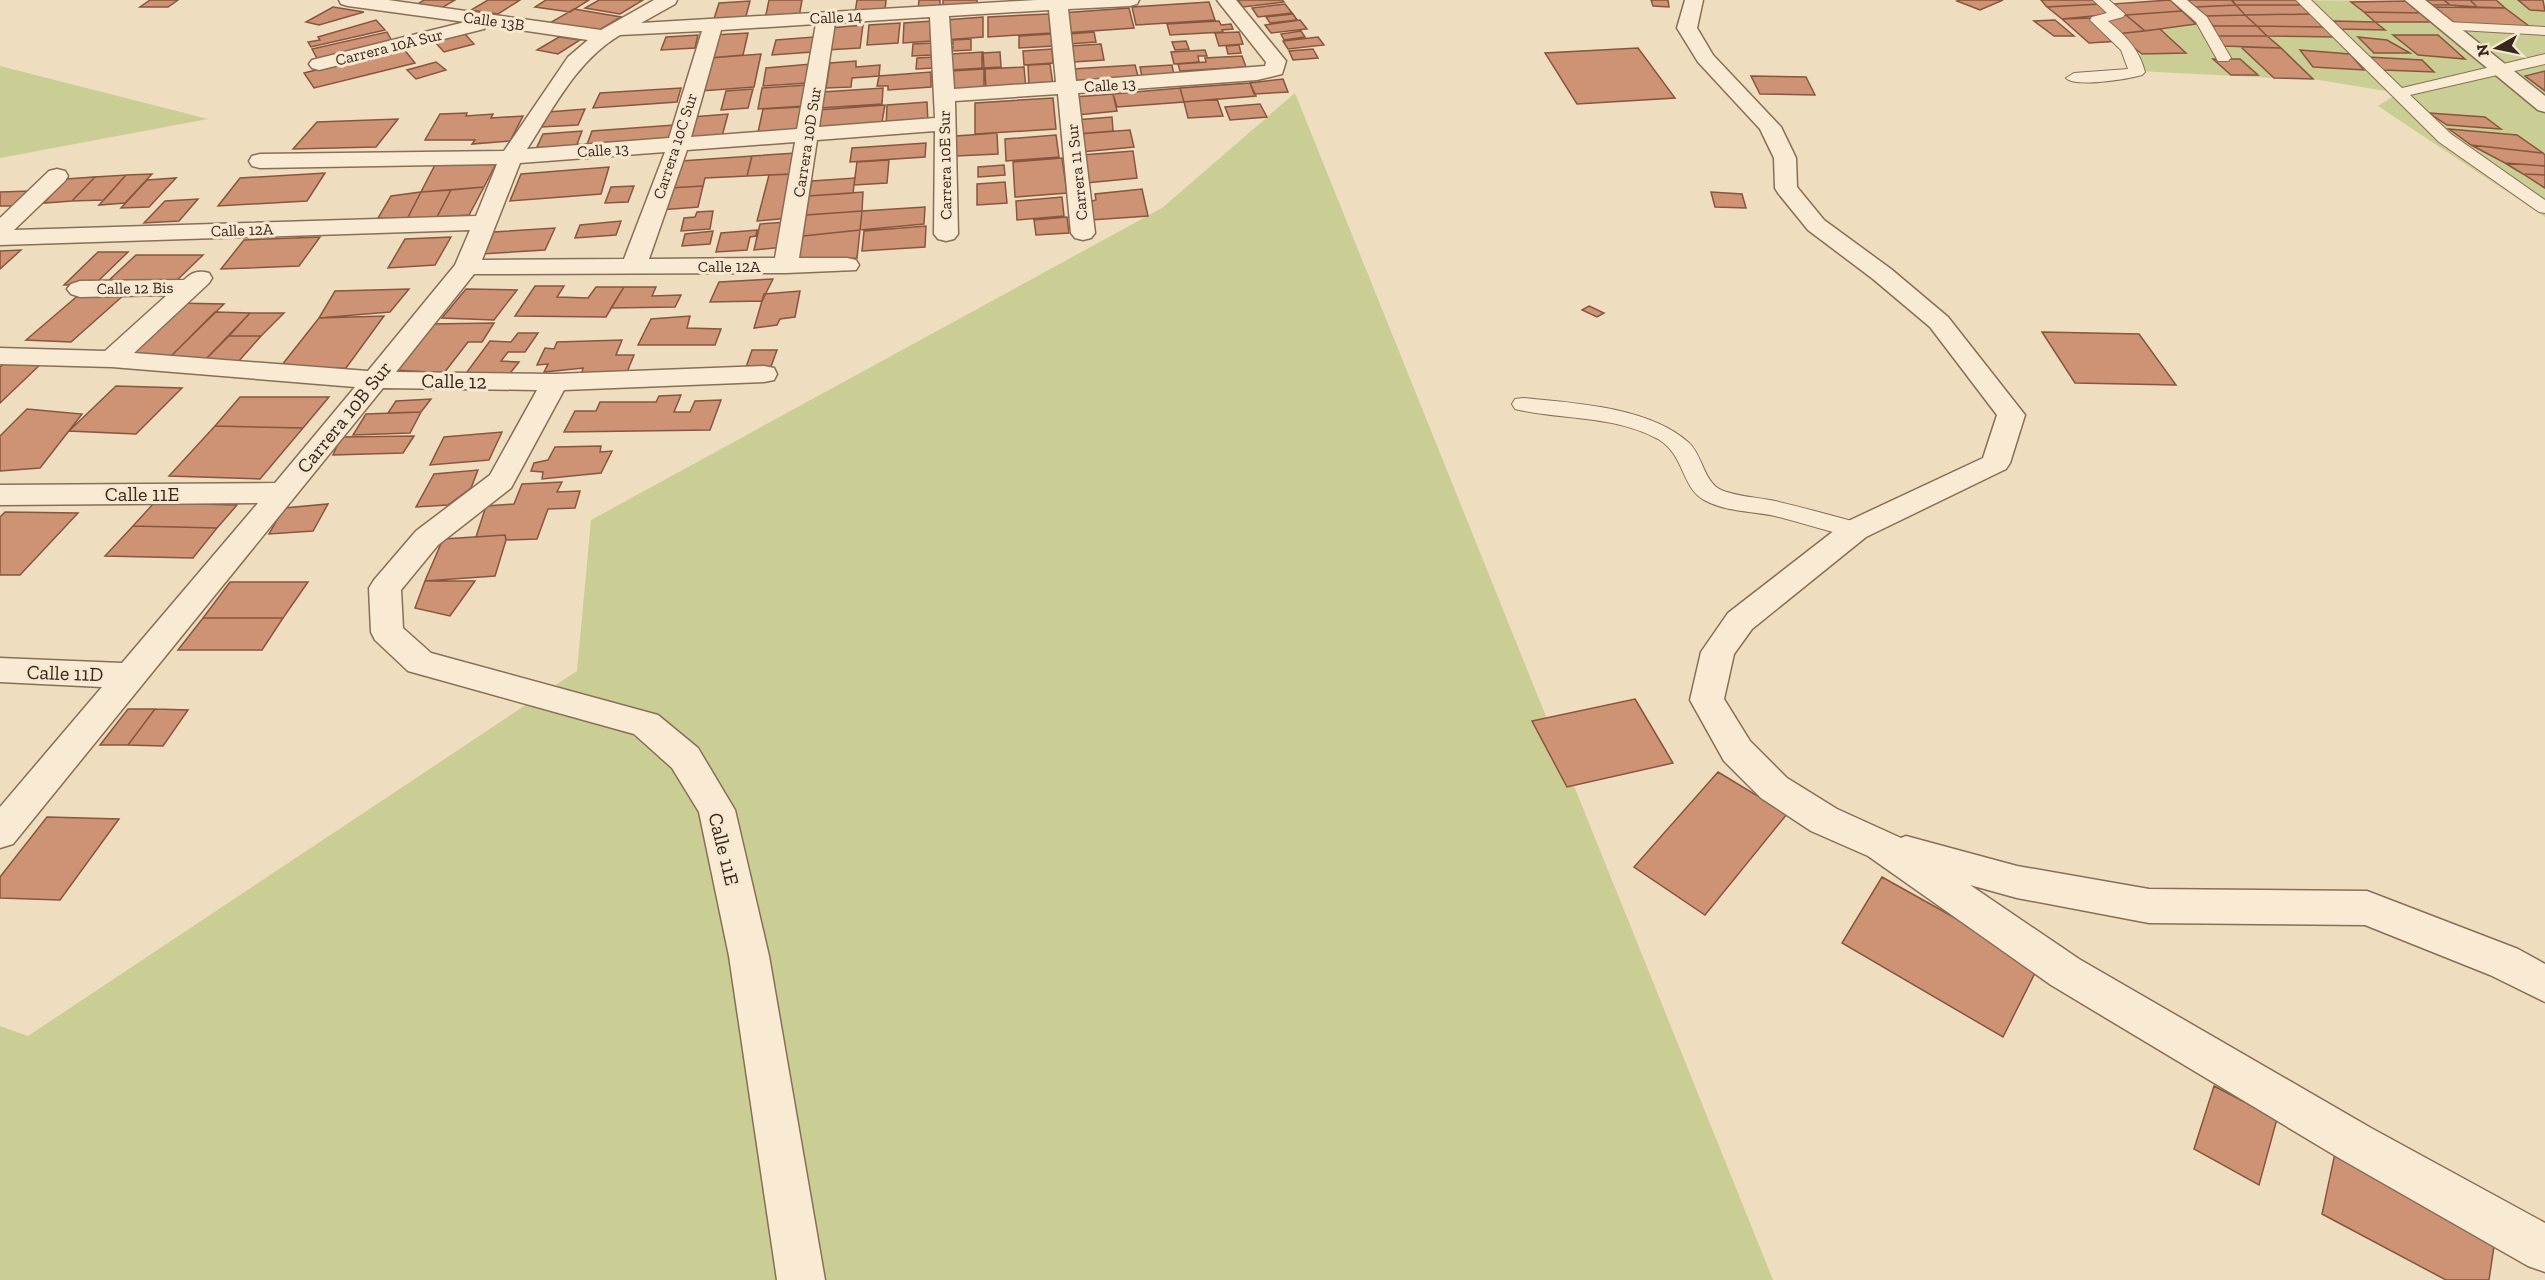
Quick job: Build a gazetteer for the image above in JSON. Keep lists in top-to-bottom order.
{
  "streets": {
    "street": [
      "Calle 14",
      "Calle 13B",
      "Carrera 10A Sur",
      "Calle 13",
      "Carrera 10D Sur",
      "Carrera 10C Sur",
      "Carrera 10E Sur",
      "Carrera 11 Sur",
      "Calle 12A",
      "Calle 12 Bis",
      "Calle 12",
      "Carrera 10B Sur",
      "Calle 11E",
      "Calle 11D"
    ]
  },
  "crossings": [
    ["Calle 14", "Calle 13B"],
    ["Calle 14", "Carrera 10D Sur"],
    ["Calle 14", "Carrera 10C Sur"],
    ["Calle 14", "Carrera 10E Sur"],
    ["Calle 14", "Carrera 11 Sur"],
    ["Calle 14", "Carrera 10B Sur"],
    ["Calle 13B", "Carrera 10A Sur"],
    ["Calle 13B", "Carrera 10B Sur"],
    ["Calle 13", "Carrera 10D Sur"],
    ["Calle 13", "Carrera 10C Sur"],
    ["Calle 13", "Carrera 10E Sur"],
    ["Calle 13", "Carrera 11 Sur"],
    ["Calle 13", "Carrera 10B Sur"],
    ["Carrera 10D Sur", "Calle 12A"],
    ["Carrera 10C Sur", "Calle 12A"],
    ["Calle 12A", "Carrera 10B Sur"],
    ["Calle 12 Bis", "Calle 12"],
    ["Calle 12", "Carrera 10B Sur"],
    ["Calle 12", "Calle 11E"],
    ["Carrera 10B Sur", "Calle 11E"],
    ["Carrera 10B Sur", "Calle 11D"]
  ],
  "north": "left"
}
